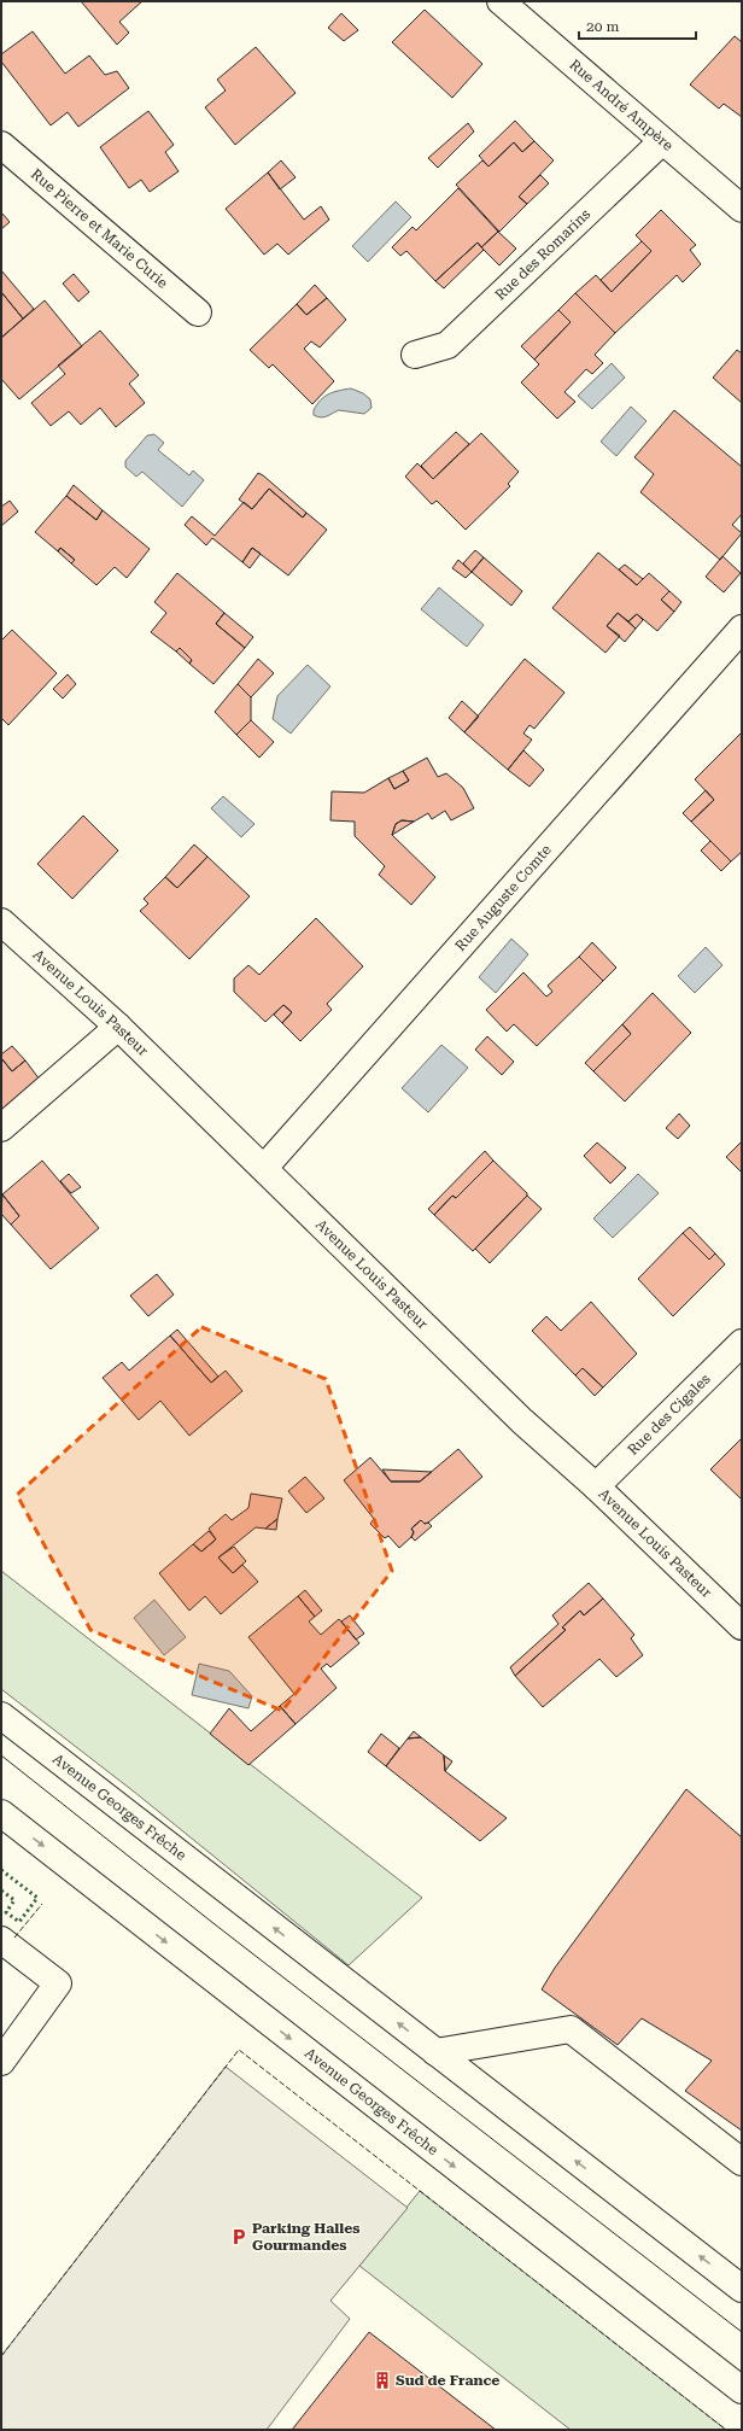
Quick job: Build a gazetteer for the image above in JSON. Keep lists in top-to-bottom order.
{
  "streets": {
    "street": [
      "Rue André Ampère",
      "Rue Pierre et Marie Curie",
      "Rue des Romarins",
      "Rue Auguste Comte",
      "Avenue Louis Pasteur",
      "Rue des Cigales",
      "Avenue Georges Frêche"
    ]
  },
  "crossings": [
    ["Rue André Ampère", "Rue des Romarins"],
    ["Rue Auguste Comte", "Avenue Louis Pasteur"],
    ["Avenue Louis Pasteur", "Rue des Cigales"]
  ],
  "places": {
    "parking": ["Parking Halles Gourmandes"],
    "building": ["Sud de France"]
  },
  "scale_bar": "20 m"
}
